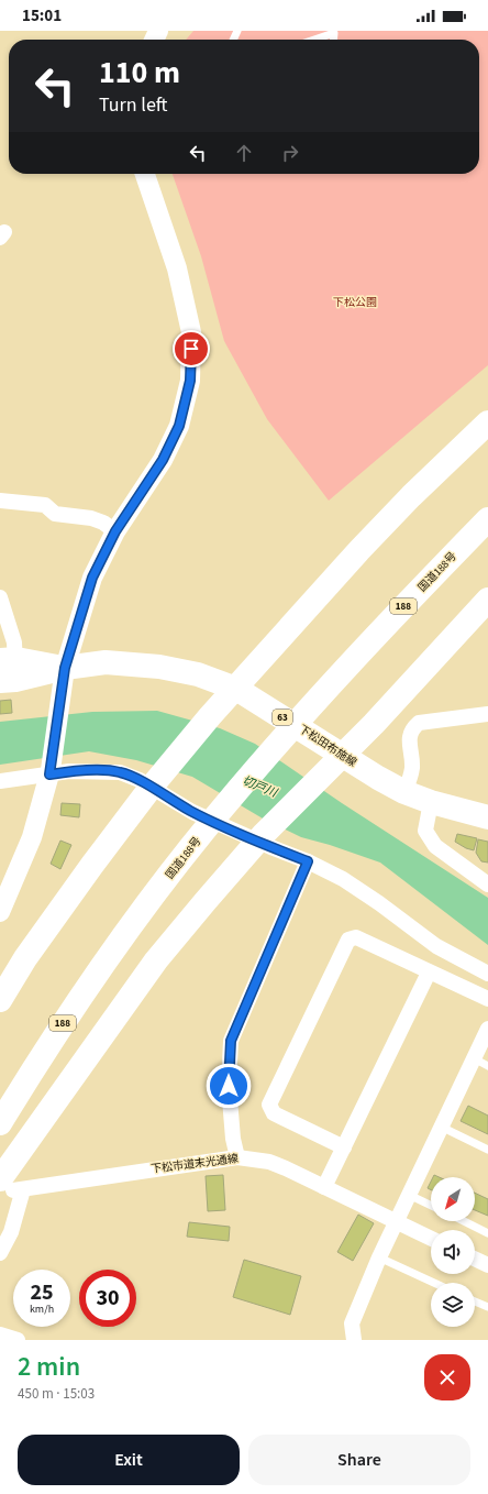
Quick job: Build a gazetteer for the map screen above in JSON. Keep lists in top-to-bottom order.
{
  "streets": {
    "main road": [
      "国道188号",
      "188",
      "63",
      "下松田布施線"
    ],
    "street": ["下松市道末光通線"]
  },
  "water": ["切戸川"],
  "parks": ["下松公園"],
  "north": "bottom left",
  "page": {
    "status": "15:01",
    "turn": ["110 m", "Turn left"],
    "speed": "25 km/h",
    "limit": "30",
    "heading": ["2 min", "450 m · 15:03"],
    "buttons": ["Exit", "Share"]
  }
}
